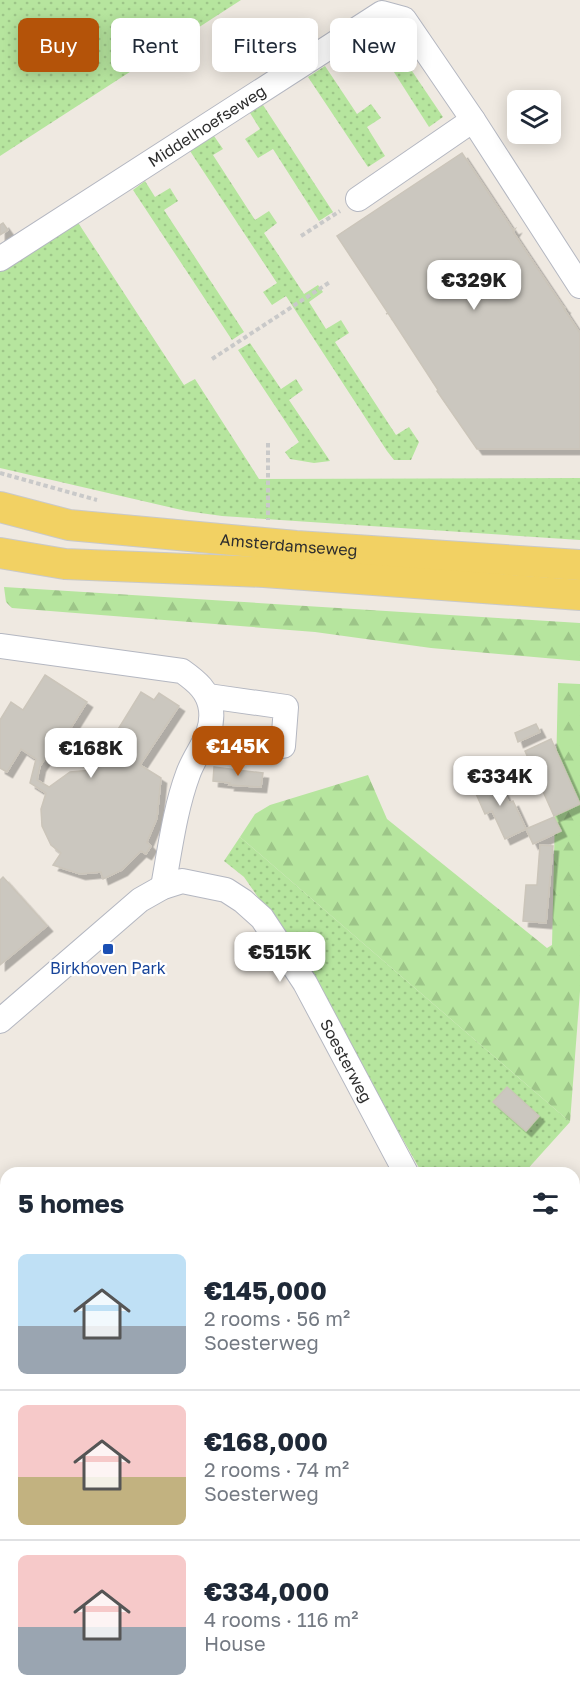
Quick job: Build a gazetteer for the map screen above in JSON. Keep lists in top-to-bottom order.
{
  "streets": {
    "main road": ["Amsterdamseweg"],
    "street": ["Middelhoefseweg", "Soesterweg"]
  },
  "places": {
    "transit": ["Birkhoven Park"]
  },
  "page": {
    "chip": [
      "Buy",
      "Rent",
      "Filters",
      "New"
    ],
    "price": [
      "€329K",
      "€145K",
      "€168K",
      "€334K",
      "€515K"
    ],
    "heading": "5 homes",
    "list": [
      {
        "name": "€145,000",
        "note": "2 rooms · 56 m² · Soesterweg"
      },
      {
        "name": "€168,000",
        "note": "2 rooms · 74 m² · Soesterweg"
      },
      {
        "name": "€334,000",
        "note": "4 rooms · 116 m² · House"
      }
    ]
  }
}
